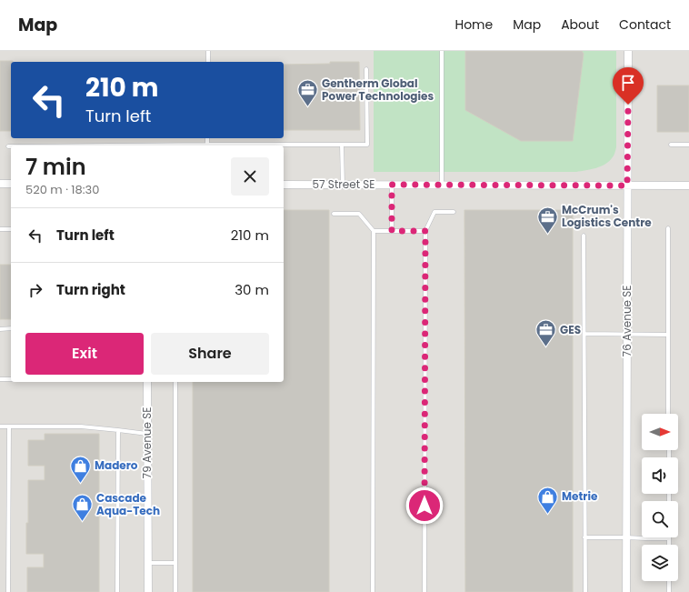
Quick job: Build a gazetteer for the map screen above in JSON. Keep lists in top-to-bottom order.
{
  "streets": {
    "street": ["57 Street SE", "76 Avenue SE", "79 Avenue SE"]
  },
  "crossings": [
    ["57 Street SE", "76 Avenue SE"]
  ],
  "places": {
    "office": ["Gentherm Global Power Technologies", "McCrum's Logistics Centre", "GES"],
    "shop": ["Madero", "Metrie", "Cascade Aqua-Tech"]
  },
  "north": "right",
  "page": {
    "header": "Map",
    "nav": [
      "Home",
      "Map",
      "About",
      "Contact"
    ],
    "turn": ["210 m", "Turn left"],
    "heading": ["7 min", "520 m · 18:30"],
    "list": [
      {
        "name": "Turn left",
        "value": "210 m"
      },
      {
        "name": "Turn right",
        "value": "30 m"
      }
    ],
    "buttons": ["Exit", "Share"]
  }
}
